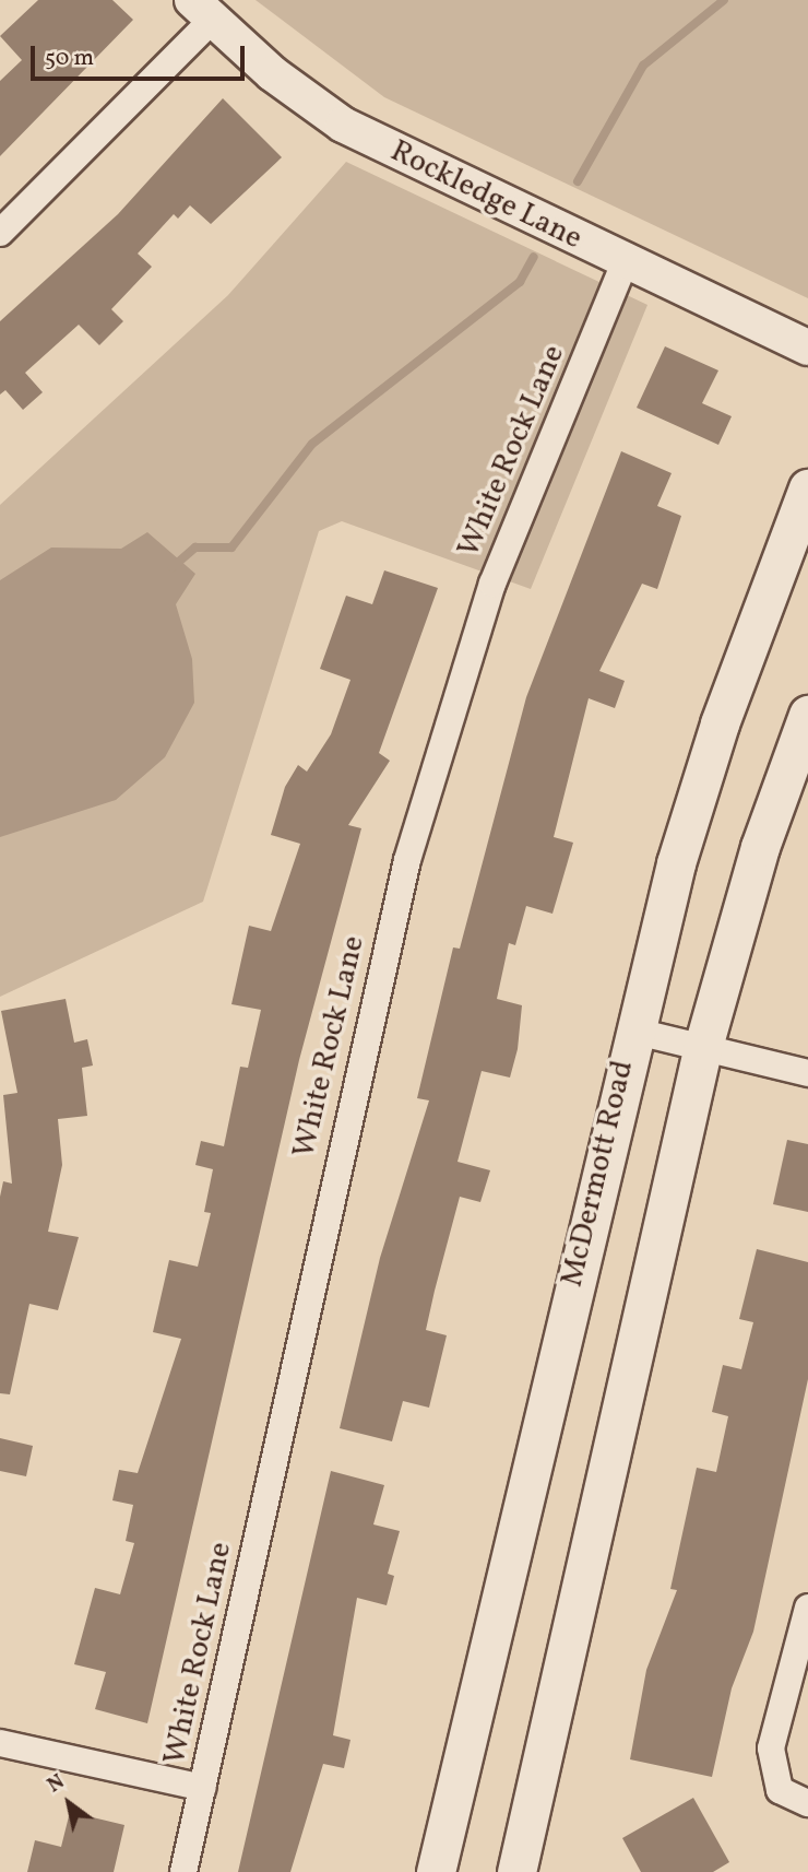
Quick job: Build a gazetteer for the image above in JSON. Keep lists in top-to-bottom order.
{
  "streets": {
    "main road": ["McDermott Road"],
    "street": ["Rockledge Lane", "White Rock Lane"]
  },
  "crossings": [
    ["Rockledge Lane", "White Rock Lane"]
  ],
  "scale_bar": "50 m",
  "north": "top left"
}
